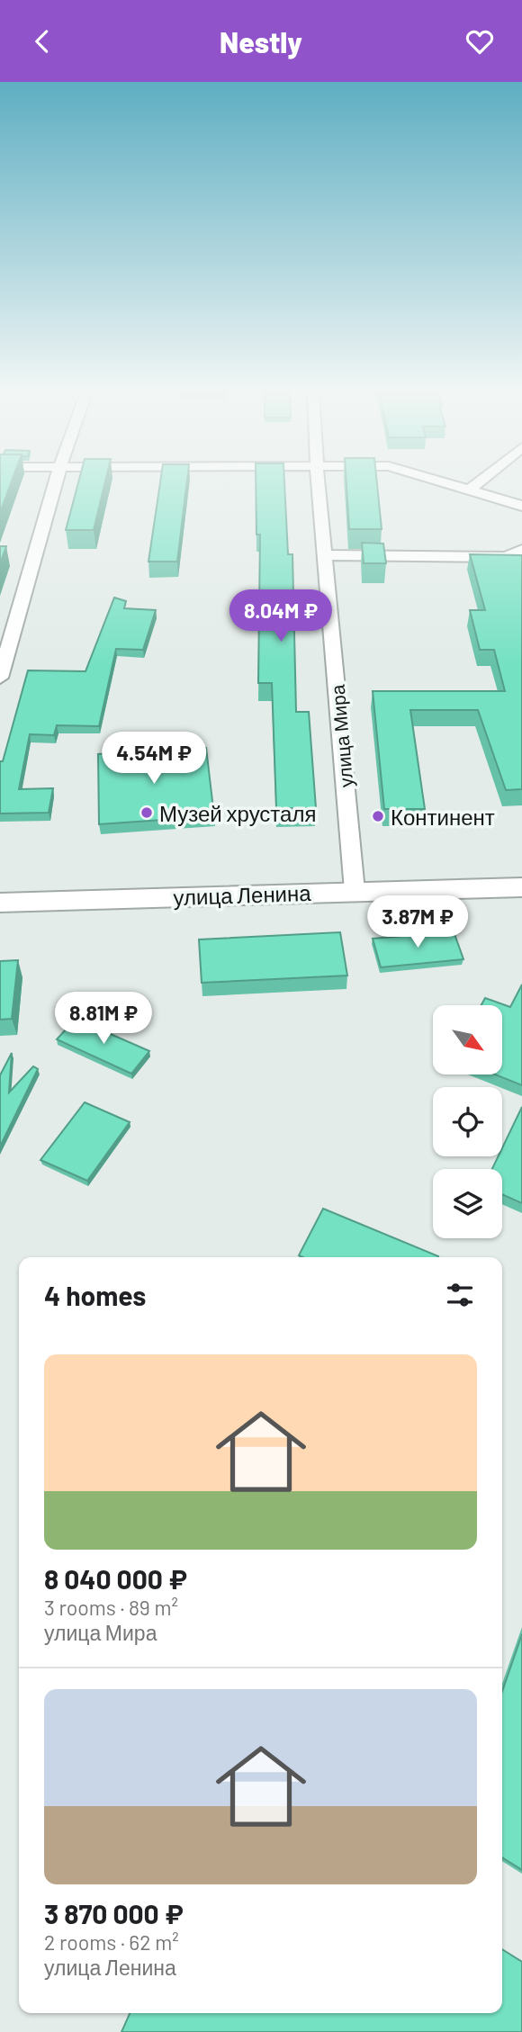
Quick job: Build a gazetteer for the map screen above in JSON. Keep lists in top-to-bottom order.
{
  "streets": {
    "main road": ["улица Ленина"],
    "street": ["улица Мира"]
  },
  "crossings": [
    ["улица Мира", "улица Ленина"]
  ],
  "places": ["Музей хрусталя", "Континент"],
  "north": "bottom right",
  "page": {
    "header": "Nestly",
    "price": [
      "8.04M ₽",
      "4.54M ₽",
      "3.87M ₽",
      "8.81M ₽"
    ],
    "heading": "4 homes",
    "list": [
      {
        "name": "8 040 000 ₽",
        "note": "3 rooms · 89 m² · улица Мира"
      },
      {
        "name": "3 870 000 ₽",
        "note": "2 rooms · 62 m² · улица Ленина"
      }
    ]
  }
}
